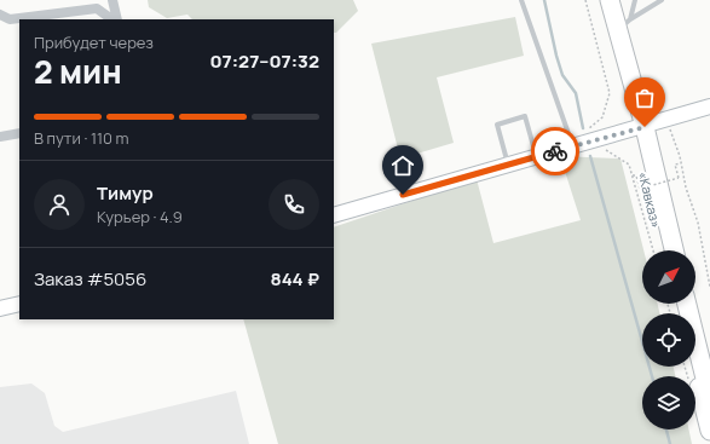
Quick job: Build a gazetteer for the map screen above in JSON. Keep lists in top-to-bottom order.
{
  "streets": {
    "highway": ["«Кавказ»"]
  },
  "north": "top right",
  "page": {
    "heading": ["2 мин", "Прибудет через", "07:27–07:32"],
    "panel": [
      "Тимур",
      "Курьер · 4.9",
      "Заказ #5056",
      "844 ₽"
    ],
    "bar": "В пути · 110 m"
  }
}
